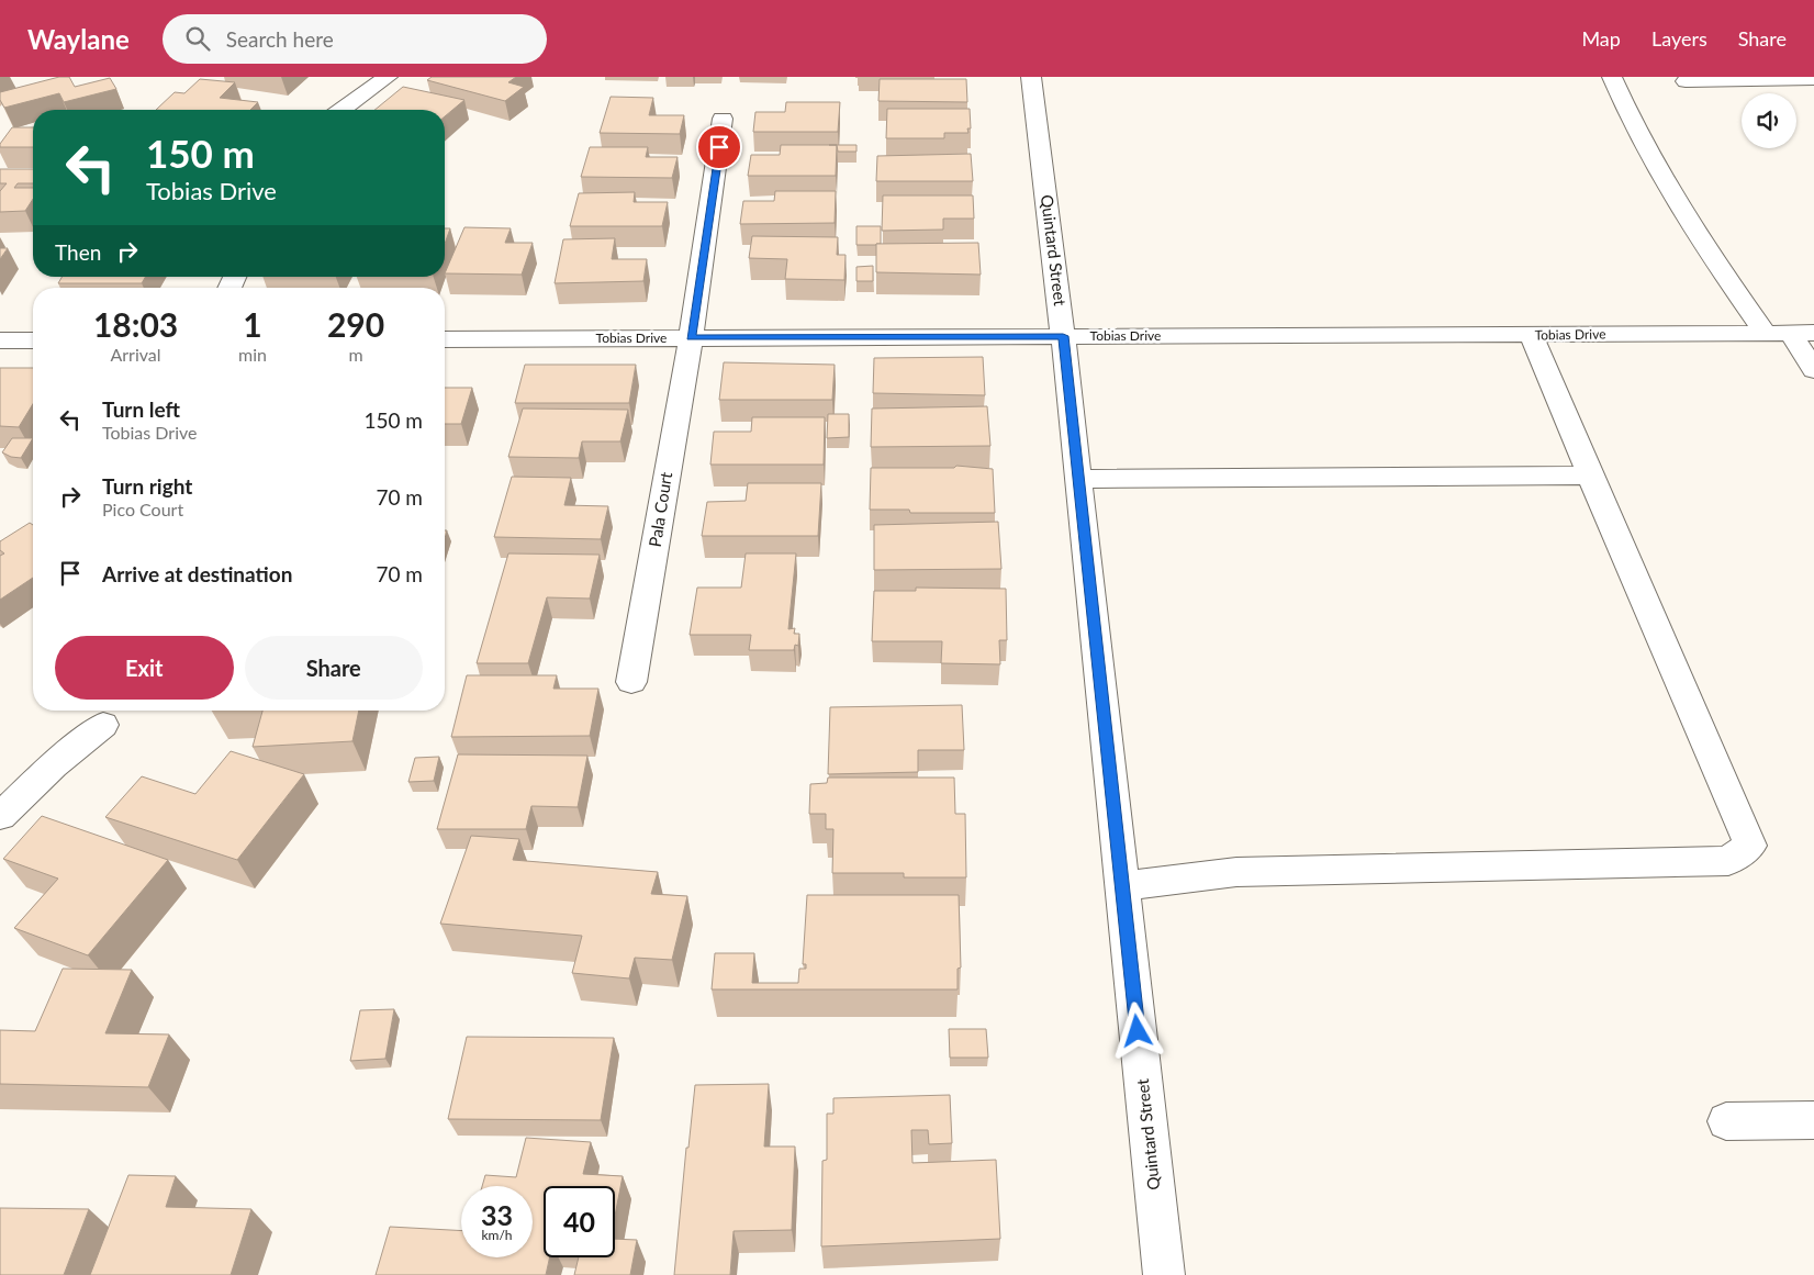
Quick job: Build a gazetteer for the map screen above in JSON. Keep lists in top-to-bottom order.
{
  "streets": {
    "street": ["Quintard Street", "Tobias Drive", "Pala Court"]
  },
  "crossings": [
    ["Quintard Street", "Tobias Drive"],
    ["Tobias Drive", "Pala Court"]
  ],
  "page": {
    "header": "Waylane",
    "search": "Search here",
    "nav": ["Map", "Layers", "Share"],
    "turn": ["150 m", "Tobias Drive"],
    "then": "Then",
    "eta": [
      "18:03",
      "Arrival",
      "1",
      "min",
      "290",
      "m"
    ],
    "list": [
      {
        "name": "Turn left",
        "note": "Tobias Drive",
        "value": "150 m"
      },
      {
        "name": "Turn right",
        "note": "Pico Court",
        "value": "70 m"
      },
      {
        "name": "Arrive at destination",
        "value": "70 m"
      }
    ],
    "buttons": ["Exit", "Share"],
    "speed": "33 km/h",
    "limit": "40"
  }
}
